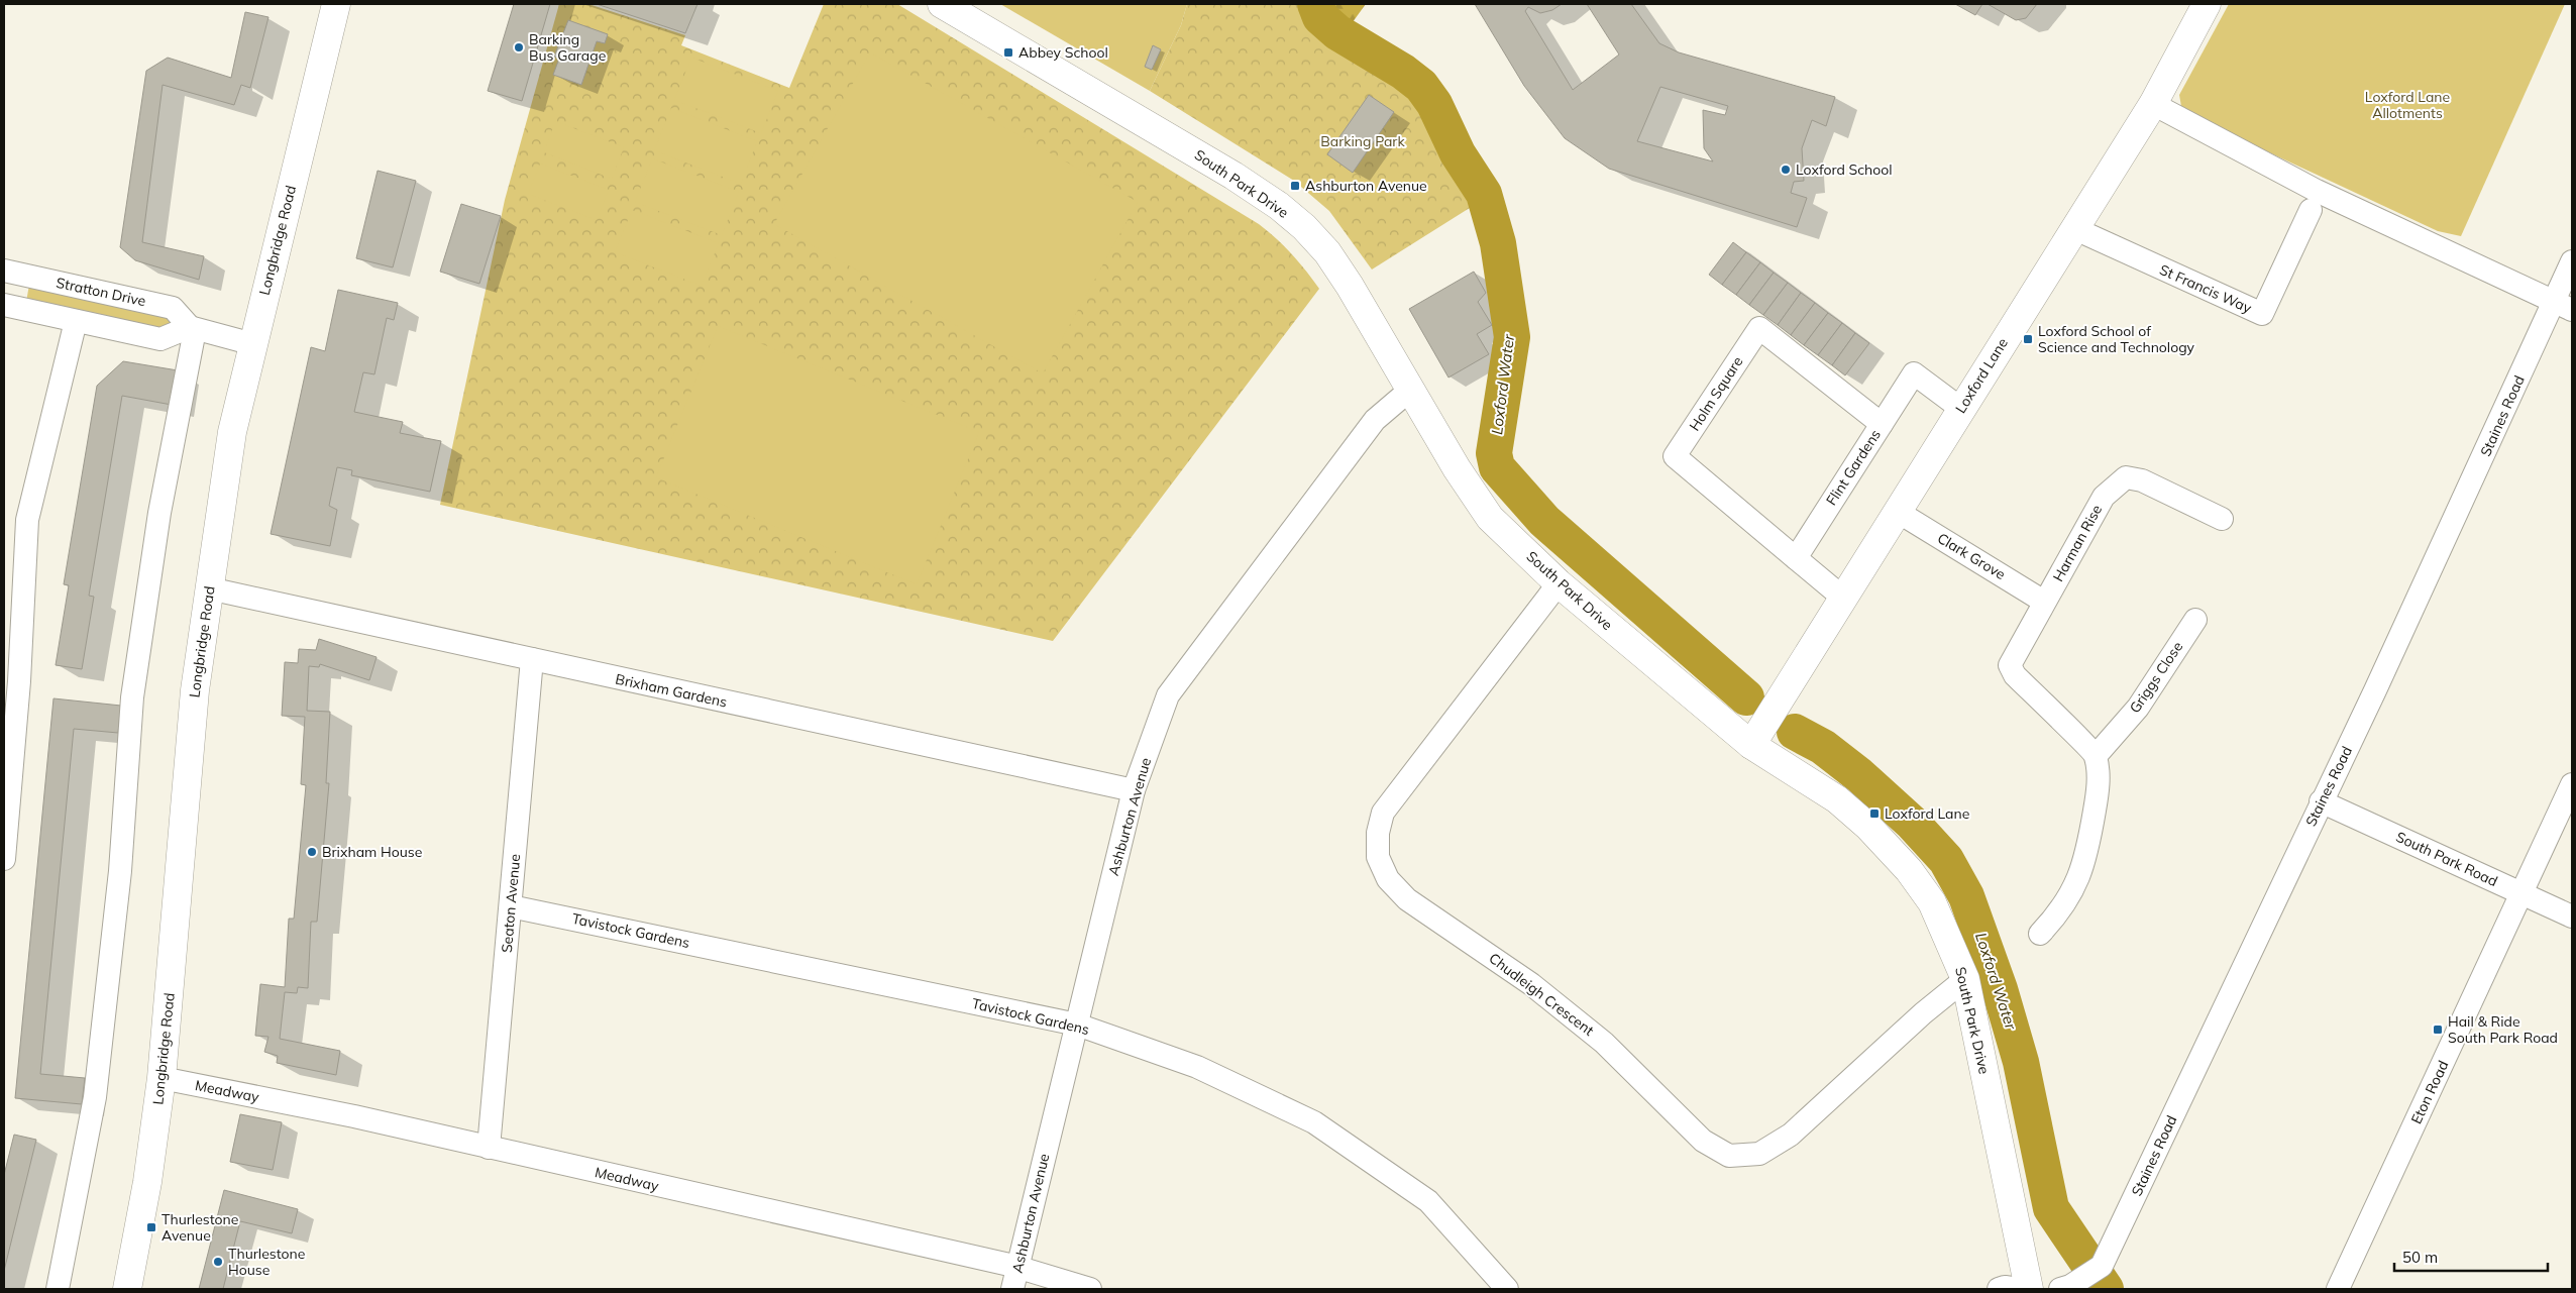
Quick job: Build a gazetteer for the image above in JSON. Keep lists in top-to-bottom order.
{
  "streets": {
    "street": [
      "South Park Drive",
      "Longbridge Road",
      "St Francis Way",
      "Stratton Drive",
      "Loxford Lane",
      "Holm Square",
      "Staines Road",
      "Flint Gardens",
      "Harman Rise",
      "Clark Grove",
      "Griggs Close",
      "Brixham Gardens",
      "Ashburton Avenue",
      "South Park Road",
      "Seaton Avenue",
      "Tavistock Gardens",
      "Chudleigh Crescent",
      "Meadway",
      "Eton Road"
    ]
  },
  "crossings": [
    ["South Park Drive", "Loxford Lane"],
    ["South Park Drive", "Ashburton Avenue"],
    ["South Park Drive", "Chudleigh Crescent"],
    ["Longbridge Road", "Brixham Gardens"],
    ["Longbridge Road", "Meadway"],
    ["St Francis Way", "Loxford Lane"],
    ["Loxford Lane", "Flint Gardens"],
    ["Loxford Lane", "Clark Grove"],
    ["Holm Square", "Flint Gardens"],
    ["Staines Road", "South Park Road"],
    ["Harman Rise", "Clark Grove"],
    ["Brixham Gardens", "Ashburton Avenue"],
    ["Brixham Gardens", "Seaton Avenue"],
    ["Ashburton Avenue", "Tavistock Gardens"],
    ["Ashburton Avenue", "Meadway"],
    ["South Park Road", "Eton Road"],
    ["Seaton Avenue", "Tavistock Gardens"],
    ["Seaton Avenue", "Meadway"]
  ],
  "water": ["Loxford Water"],
  "parks": ["Loxford Lane Allotments", "Barking Park"],
  "places": {
    "other": [
      "Barking Bus Garage",
      "Loxford School",
      "Brixham House",
      "Thurlestone House"
    ],
    "transit": [
      "Abbey School",
      "Ashburton Avenue",
      "Loxford School of Science and Technology",
      "Loxford Lane",
      "Hail & Ride South Park Road",
      "Thurlestone Avenue"
    ]
  },
  "scale_bar": "50 m"
}
